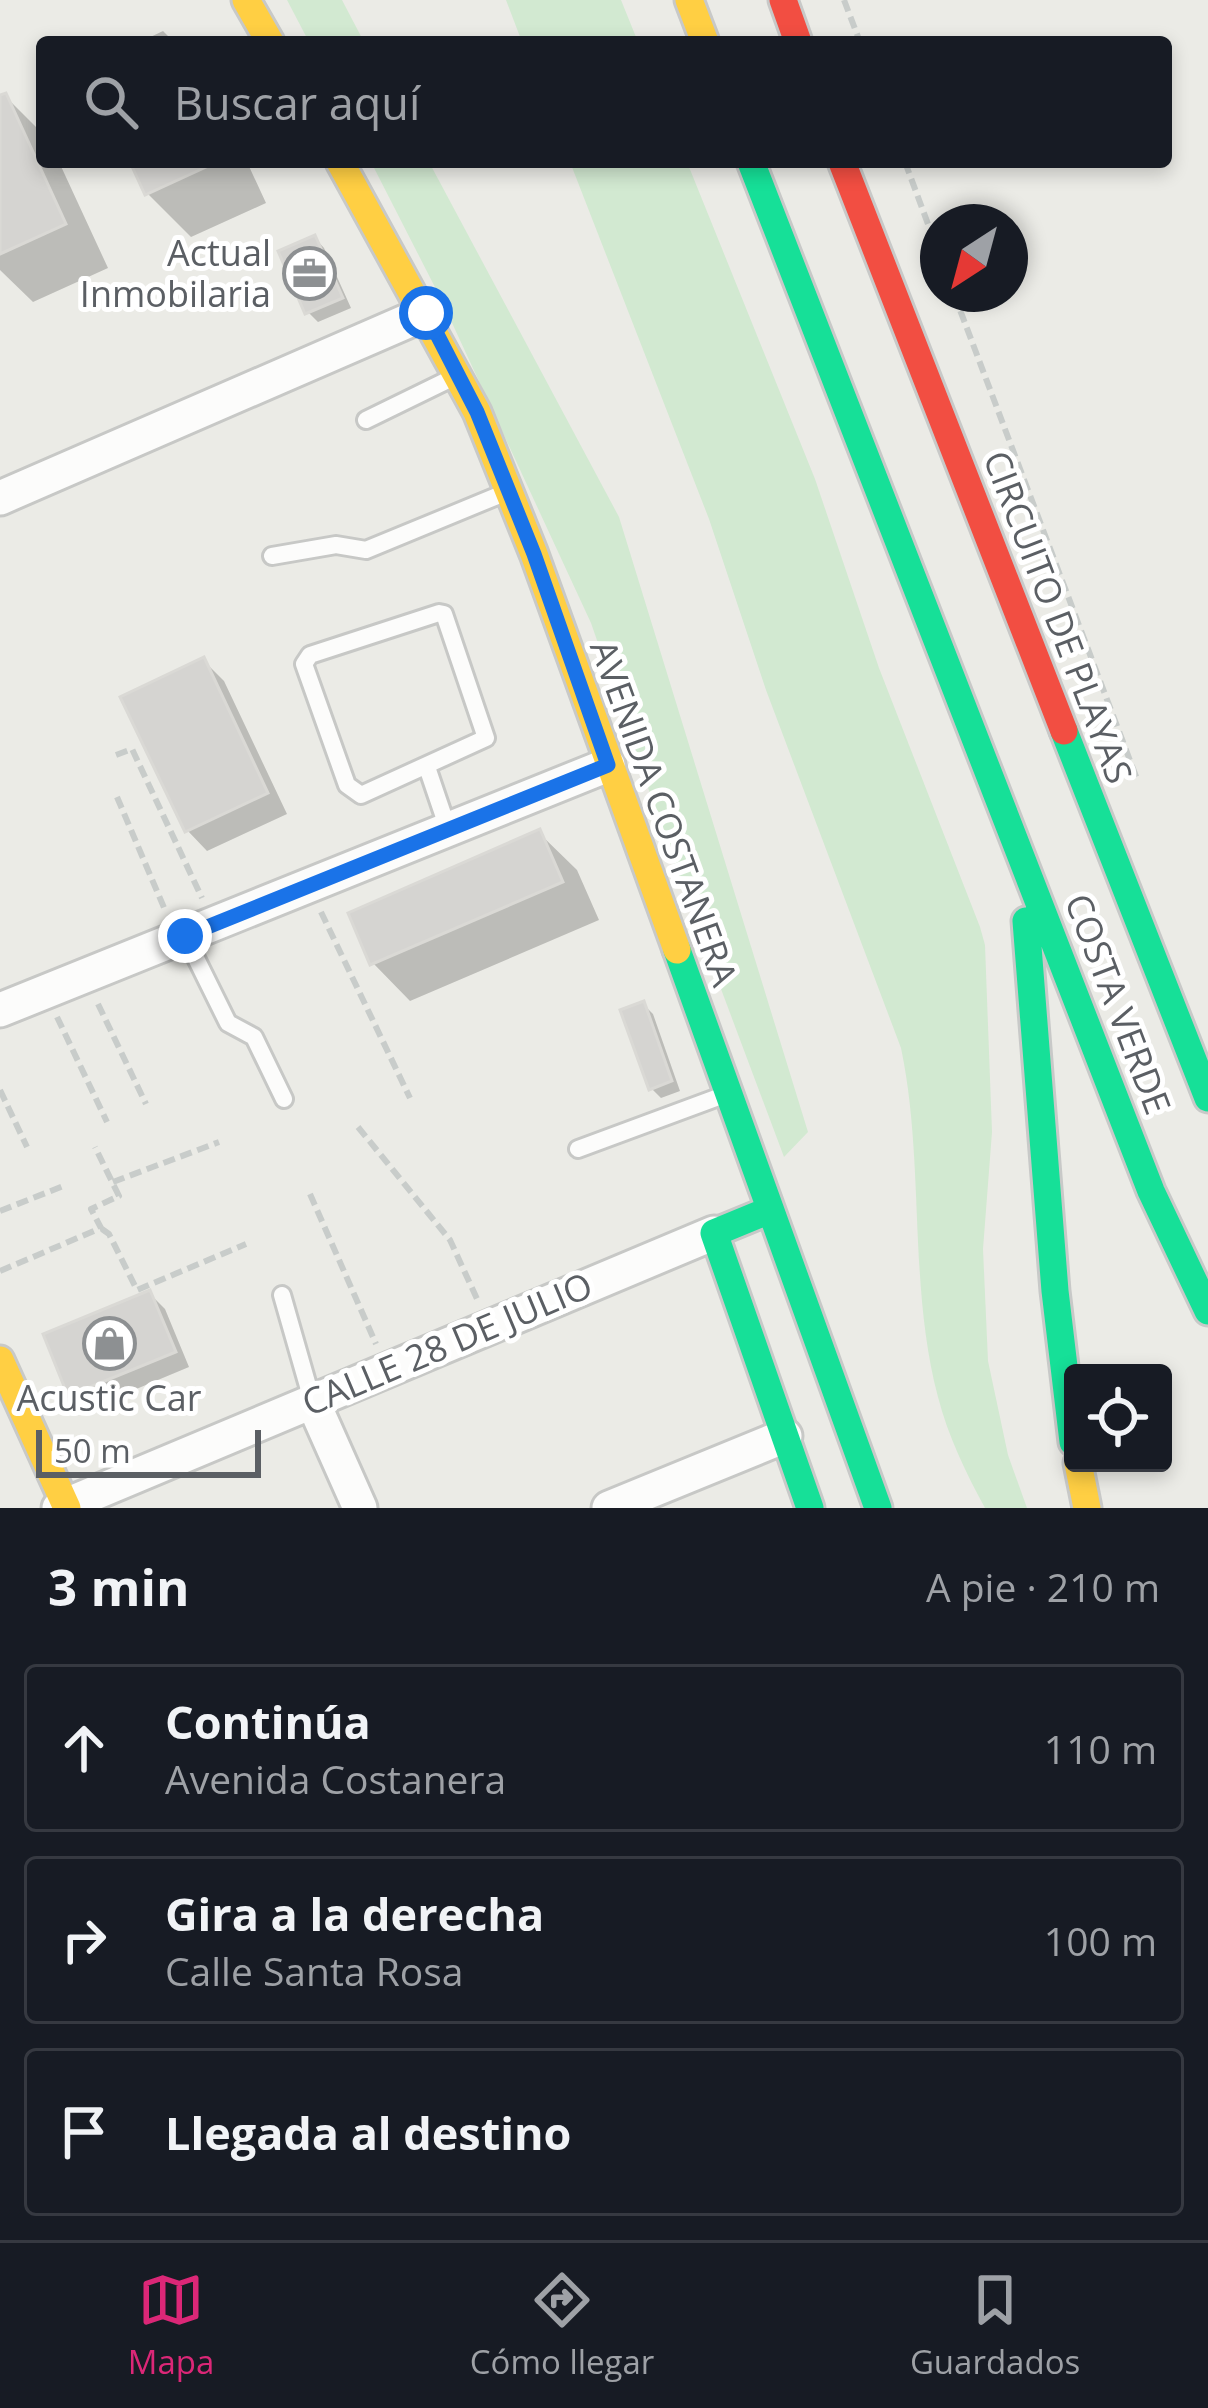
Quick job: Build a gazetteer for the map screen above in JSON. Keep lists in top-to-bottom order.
{
  "streets": {
    "main road": [
      "CIRCUITO DE PLAYAS",
      "AVENIDA COSTANERA",
      "COSTA VERDE",
      "CALLE 28 DE JULIO"
    ]
  },
  "crossings": [
    ["AVENIDA COSTANERA", "CALLE 28 DE JULIO"]
  ],
  "places": {
    "office": ["Actual Inmobilaria"],
    "shop": ["Acustic Car"]
  },
  "scale_bar": "50 m",
  "north": "bottom left",
  "page": {
    "search": "Buscar aquí",
    "scale": "50 m",
    "heading": ["3 min", "A pie · 210 m"],
    "list": [
      ["Continúa", "Avenida Costanera", "110 m"],
      ["Gira a la derecha", "Calle Santa Rosa", "100 m"],
      "Llegada al destino"
    ],
    "nav": ["Mapa", "Cómo llegar", "Guardados"]
  }
}
